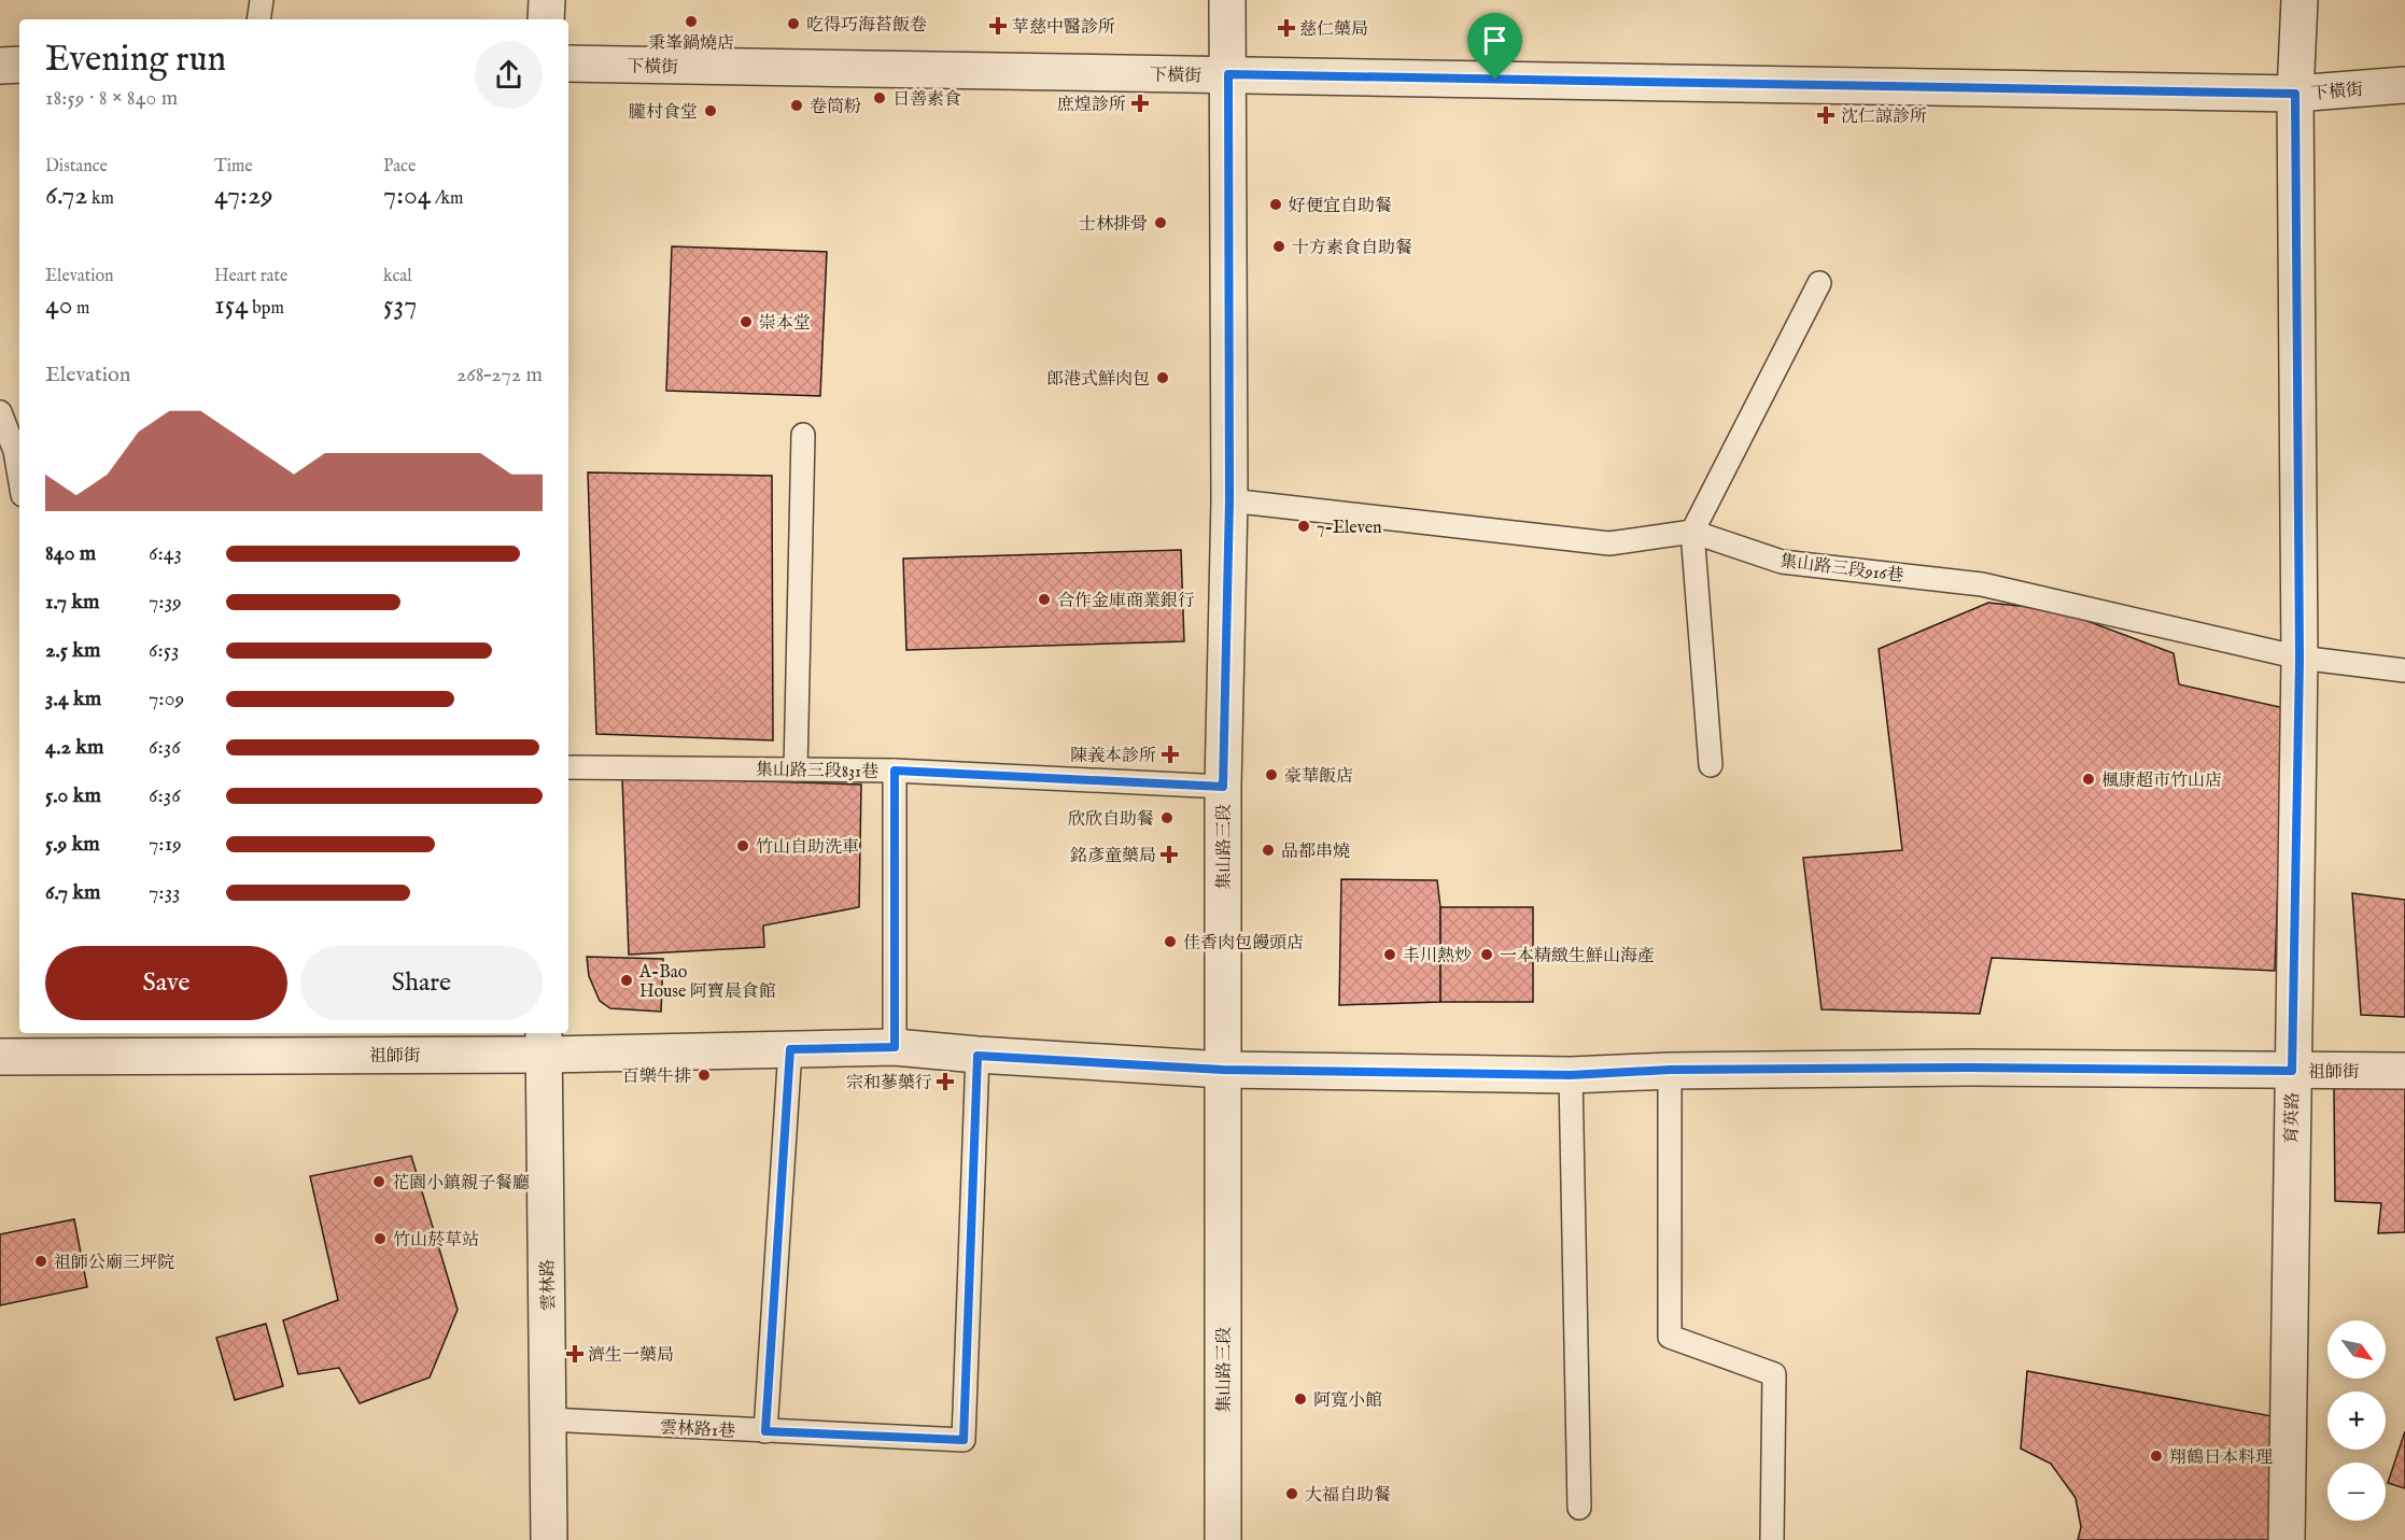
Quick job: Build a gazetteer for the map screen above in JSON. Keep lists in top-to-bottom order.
{
  "streets": {
    "street": [
      "下橫街",
      "集山路三段",
      "祖師街",
      "育英路",
      "雲林路"
    ],
    "lane": ["集山路三段916巷", "集山路三段831巷", "雲林路1巷"]
  },
  "crossings": [
    ["下橫街", "集山路三段"],
    ["下橫街", "育英路"],
    ["集山路三段916巷", "集山路三段"],
    ["集山路三段916巷", "育英路"],
    ["集山路三段831巷", "集山路三段"],
    ["集山路三段", "祖師街"],
    ["祖師街", "育英路"],
    ["祖師街", "雲林路"],
    ["祖師街", "雲林路1巷"],
    ["雲林路", "雲林路1巷"]
  ],
  "places": {
    "other": [
      "秉峯鍋燒店",
      "吃得巧海苔飯卷",
      "日善素食",
      "卷筒粉",
      "朧村食堂",
      "好便宜自助餐",
      "士林排骨",
      "十方素食自助餐",
      "崇本堂",
      "郎港式鮮肉包",
      "7-Eleven",
      "合作金庫商業銀行",
      "豪華飯店",
      "楓康超市竹山店",
      "欣欣自助餐",
      "竹山自助洗車",
      "品都串燒",
      "佳香肉包饅頭店",
      "丰川熱炒",
      "一本精緻生鮮山海產",
      "A-Bao House 阿寶晨食館",
      "百樂牛排",
      "花園小鎮親子餐廳",
      "竹山菸草站",
      "祖師公廟三坪院",
      "阿寬小館",
      "翔鶴日本料理",
      "大福自助餐"
    ],
    "health": [
      "苹慈中醫診所",
      "慈仁藥局",
      "庶煌診所",
      "沈仁諒診所",
      "陳義本診所",
      "銘彥童藥局",
      "宗和蔘藥行",
      "濟生一藥局"
    ]
  },
  "north": "bottom right",
  "page": {
    "heading": ["Evening run", "18:59 · 8 × 840 m"],
    "stats": [
      ["Distance", "6.72 km"],
      ["Time", "47:29"],
      ["Pace", "7:04 /km"],
      ["Elevation", "40 m"],
      ["Heart rate", "154 bpm"],
      ["kcal", "537"]
    ],
    "chart": ["Elevation", "268–272 m"],
    "list": [
      {
        "name": "840 m",
        "note": "6:43"
      },
      {
        "name": "1.7 km",
        "note": "7:39"
      },
      {
        "name": "2.5 km",
        "note": "6:53"
      },
      {
        "name": "3.4 km",
        "note": "7:09"
      },
      {
        "name": "4.2 km",
        "note": "6:36"
      },
      {
        "name": "5.0 km",
        "note": "6:36"
      },
      {
        "name": "5.9 km",
        "note": "7:19"
      },
      {
        "name": "6.7 km",
        "note": "7:33"
      }
    ],
    "buttons": ["Save", "Share"],
    "map_buttons": ["+", "−"]
  }
}
